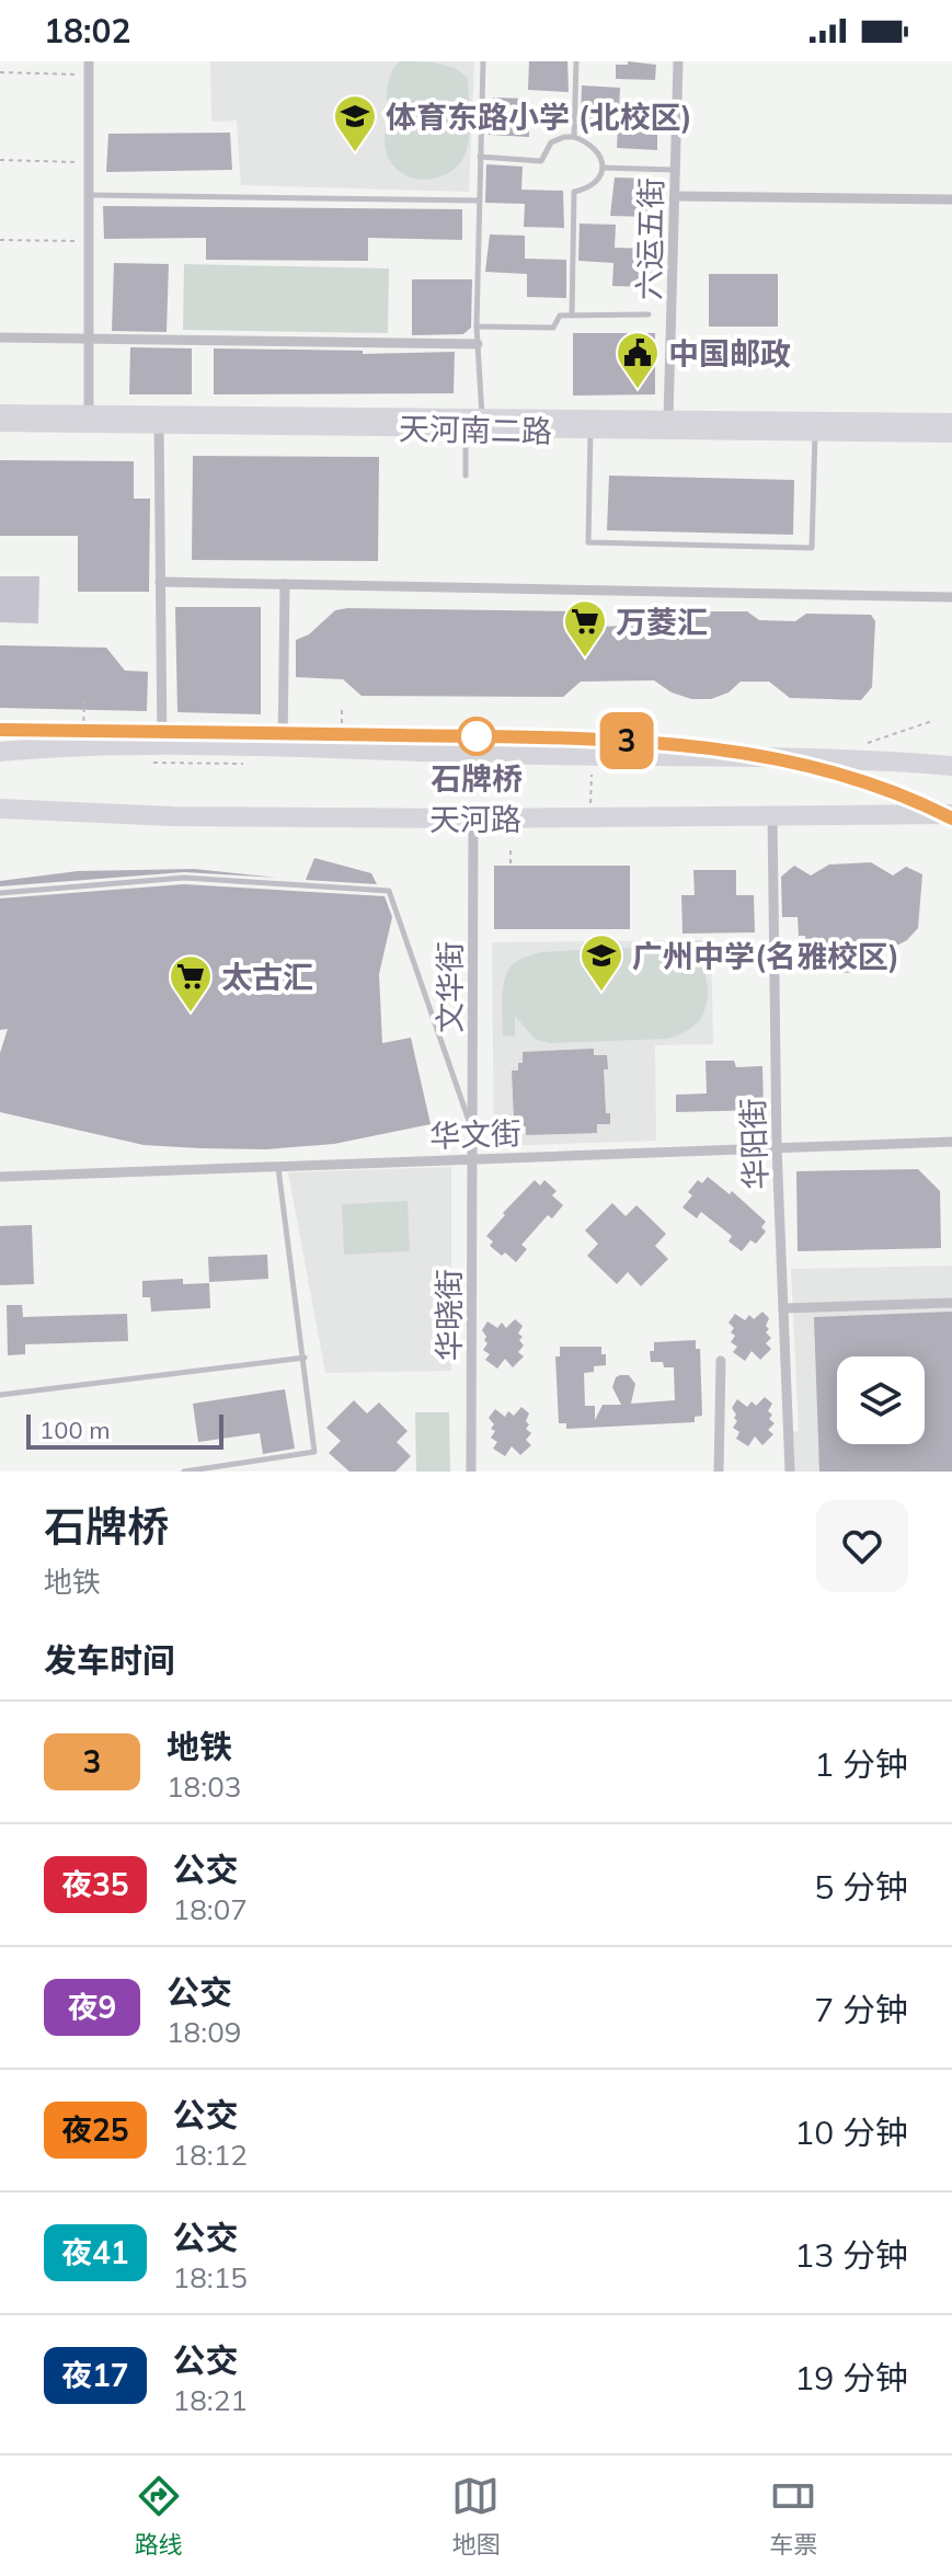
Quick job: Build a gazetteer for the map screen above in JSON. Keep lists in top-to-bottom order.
{
  "streets": {
    "highway": ["天河路"],
    "street": [
      "六运五街",
      "天河南二路",
      "文华街",
      "华文街",
      "华阳街",
      "华晓街"
    ]
  },
  "crossings": [
    ["六运五街", "天河南二路"],
    ["天河路", "文华街"],
    ["天河路", "华阳街"],
    ["文华街", "华文街"],
    ["文华街", "华晓街"],
    ["华文街", "华阳街"],
    ["华文街", "华晓街"]
  ],
  "places": {
    "school or university": ["体育东路小学 (北校区)", "广州中学(名雅校区)"],
    "public building": ["中国邮政"],
    "supermarket": ["万菱汇", "太古汇"],
    "other": ["石牌桥"]
  },
  "lines": ["metro line 3"],
  "scale_bar": "100 m",
  "page": {
    "status": "18:02",
    "on_map": "3",
    "scale": "100 m",
    "heading": [
      ["石牌桥", "地铁"],
      "发车时间"
    ],
    "list": [
      {
        "mark": "3",
        "name": "地铁",
        "note": "18:03",
        "value": "1 分钟"
      },
      {
        "mark": "夜35",
        "name": "公交",
        "note": "18:07",
        "value": "5 分钟"
      },
      {
        "mark": "夜9",
        "name": "公交",
        "note": "18:09",
        "value": "7 分钟"
      },
      {
        "mark": "夜25",
        "name": "公交",
        "note": "18:12",
        "value": "10 分钟"
      },
      {
        "mark": "夜41",
        "name": "公交",
        "note": "18:15",
        "value": "13 分钟"
      },
      {
        "mark": "夜17",
        "name": "公交",
        "note": "18:21",
        "value": "19 分钟"
      }
    ],
    "tabs": ["路线", "地图", "车票"]
  }
}
